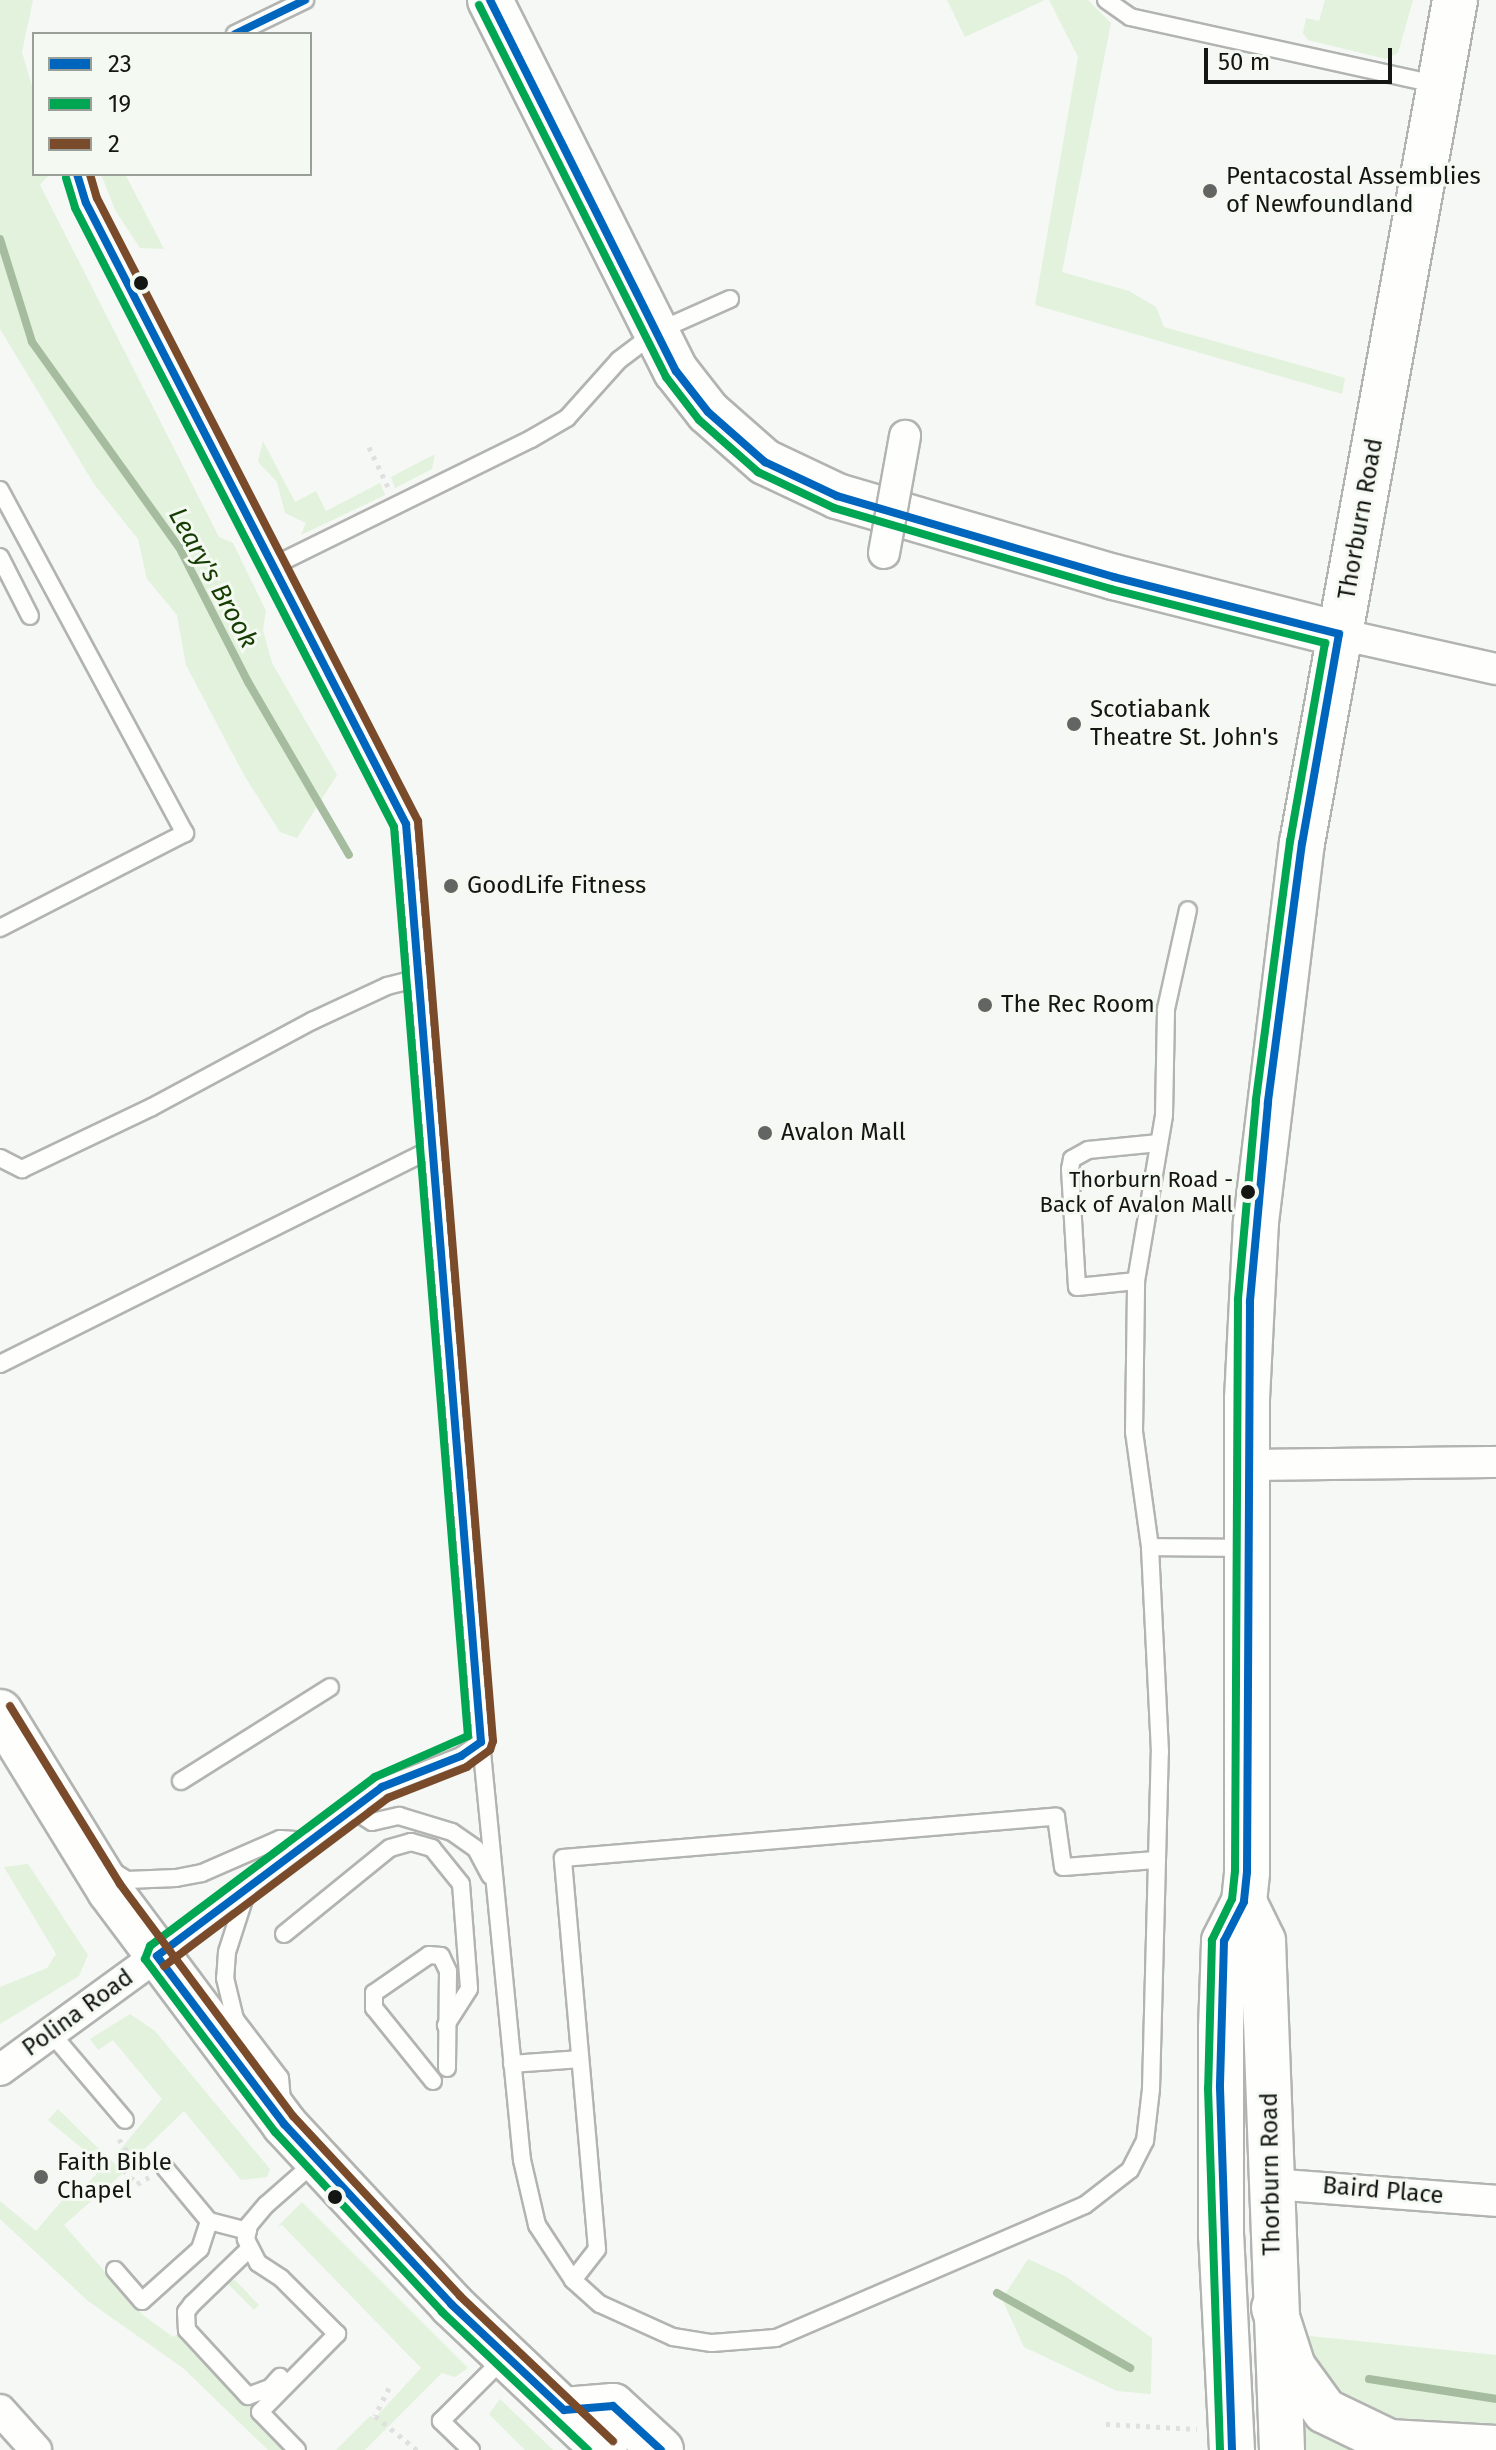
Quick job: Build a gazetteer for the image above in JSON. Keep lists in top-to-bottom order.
{
  "streets": {
    "main road": ["Thorburn Road"],
    "street": ["Polina Road", "Baird Place"]
  },
  "crossings": [
    ["Thorburn Road", "Baird Place"]
  ],
  "water": ["Leary's Brook"],
  "places": [
    "Pentacostal Assemblies of Newfoundland",
    "Scotiabank Theatre St. John's",
    "GoodLife Fitness",
    "The Rec Room",
    "Avalon Mall",
    "Thorburn Road - Back of Avalon Mall",
    "Faith Bible Chapel"
  ],
  "lines": ["transit line 23", "transit line 19", "transit line 2"],
  "legend": ["23", "19", "2"],
  "scale_bar": "50 m"
}
